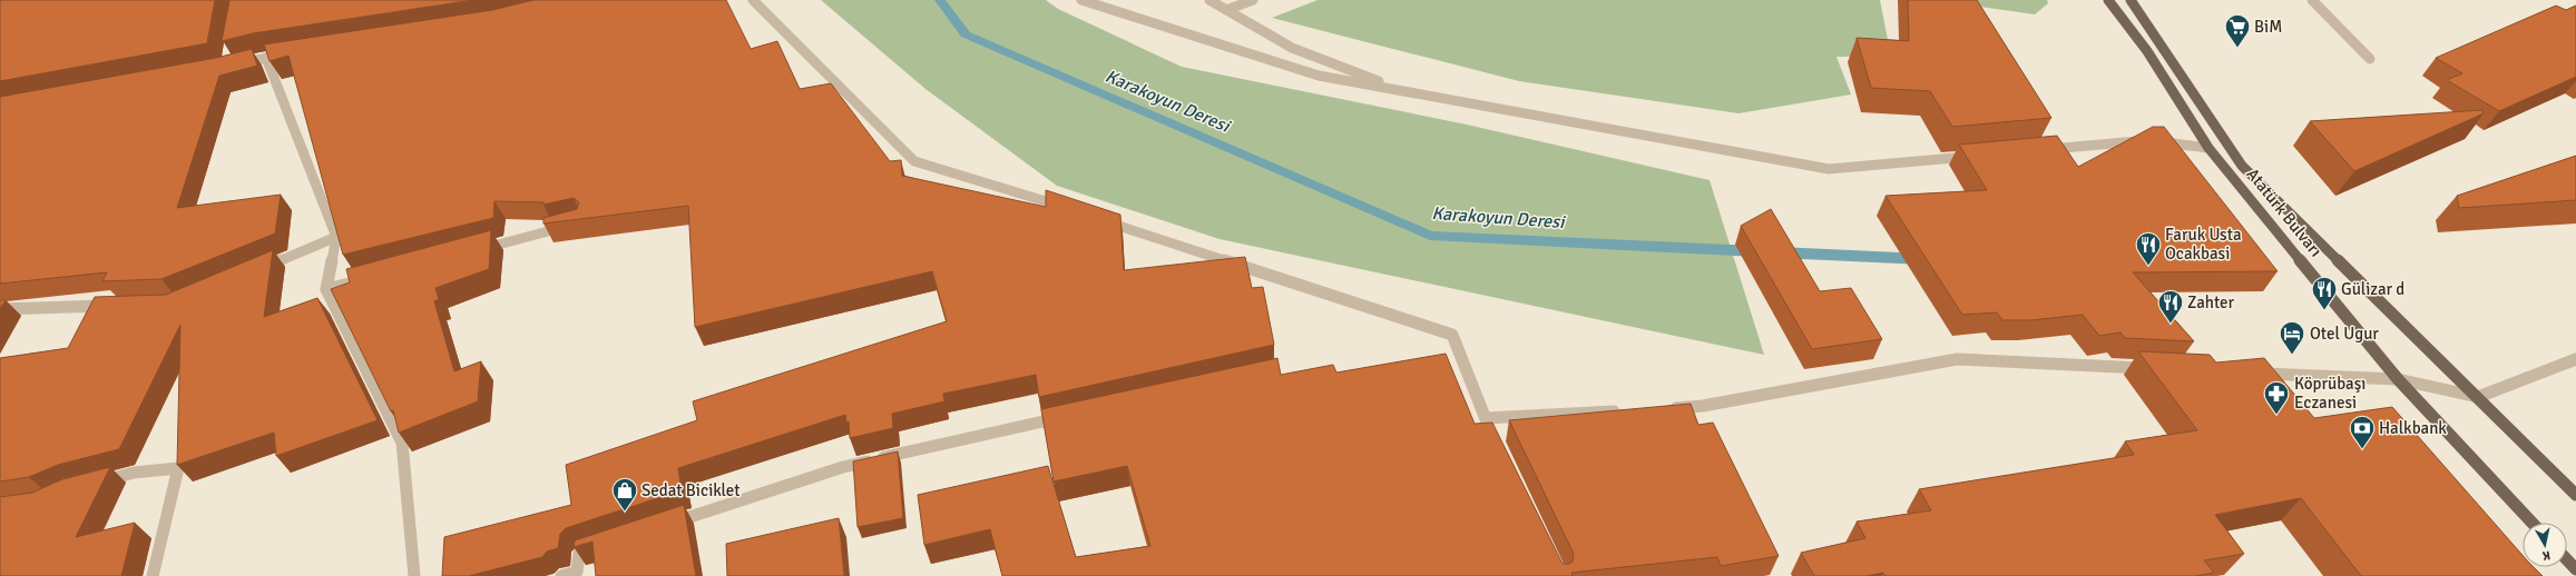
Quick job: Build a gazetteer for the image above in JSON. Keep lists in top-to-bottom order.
{
  "streets": {
    "main road": ["Atatürk Bulvarı"]
  },
  "water": ["Karakoyun Deresi"],
  "places": {
    "supermarket": ["BiM"],
    "restaurant": ["Faruk Usta Ocakbasi", "Gülizar d", "Zahter"],
    "hotel": ["Otel Ugur"],
    "pharmacy": ["Köprübaşı Eczanesi"],
    "bank": ["Halkbank"],
    "shop": ["Sedat Biciklet"]
  },
  "north": "bottom"
}
